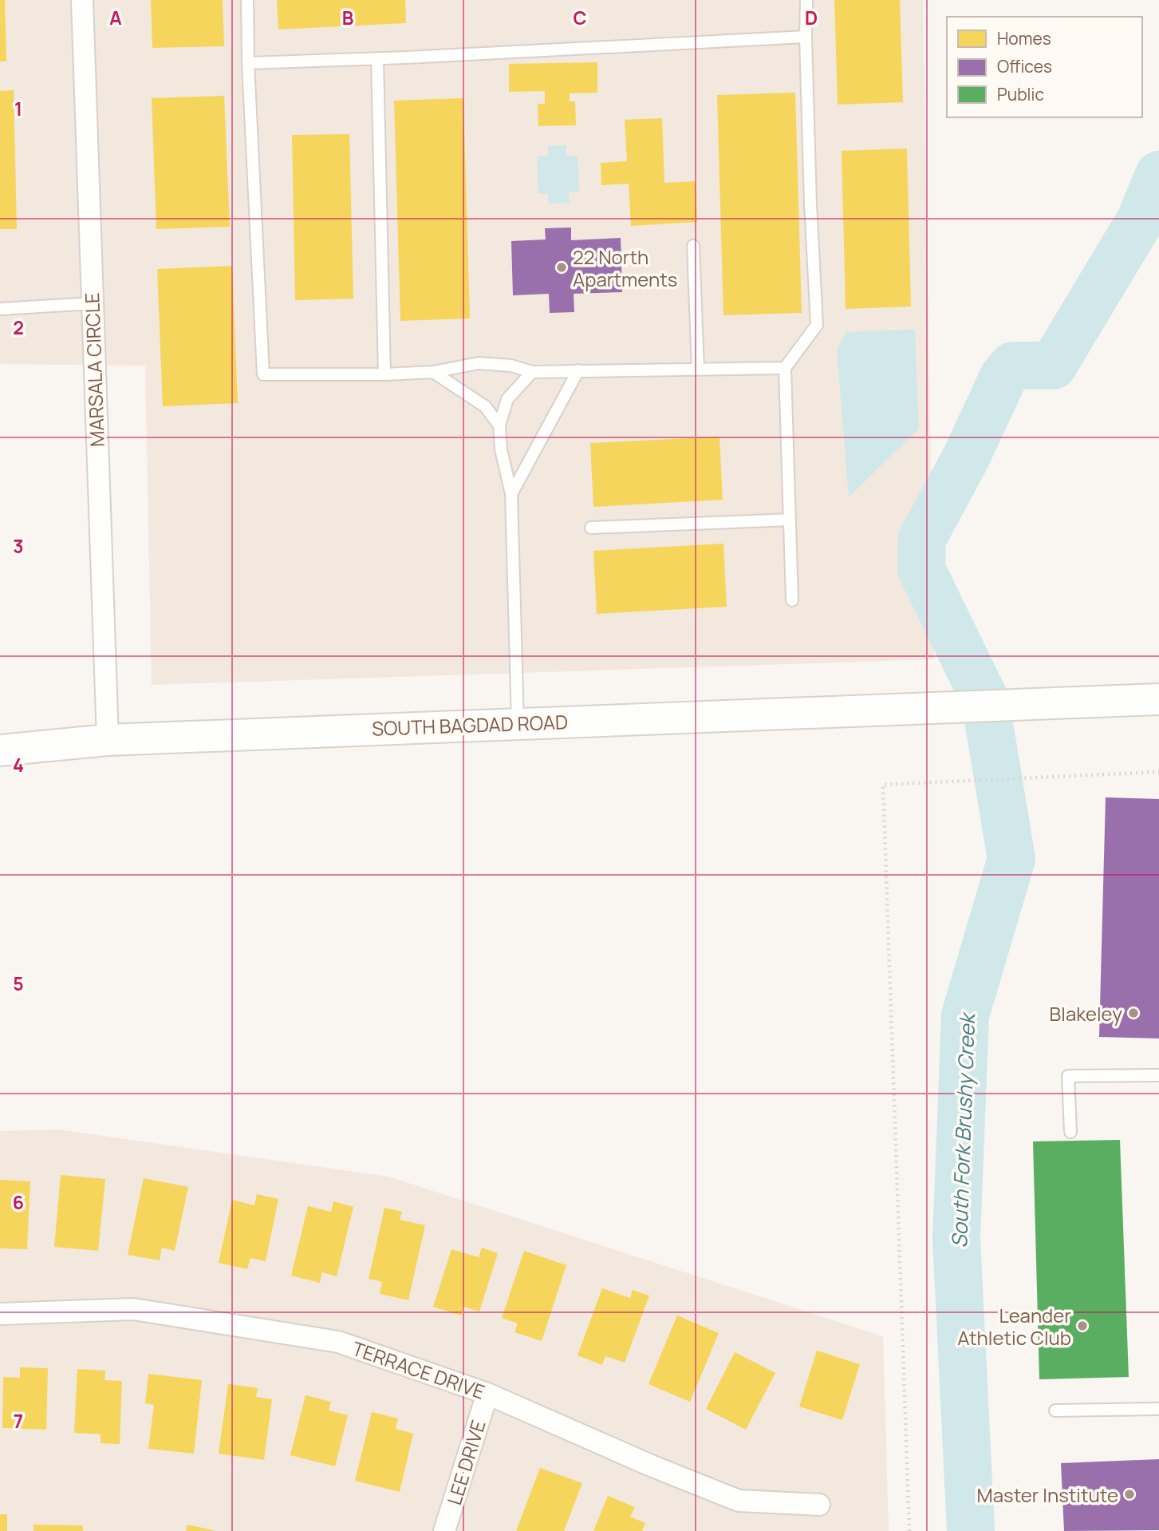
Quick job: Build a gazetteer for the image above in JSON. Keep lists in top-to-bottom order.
{
  "streets": {
    "main road": ["SOUTH BAGDAD ROAD"],
    "street": ["MARSALA CIRCLE", "TERRACE DRIVE", "LEE DRIVE"]
  },
  "crossings": [
    ["MARSALA CIRCLE", "SOUTH BAGDAD ROAD"],
    ["TERRACE DRIVE", "LEE DRIVE"]
  ],
  "water": ["South Fork Brushy Creek"],
  "places": [
    "22 North Apartments",
    "Blakeley",
    "Leander Athletic Club",
    "Master Institute"
  ],
  "legend": ["Homes", "Offices", "Public"],
  "grid": {
    "columns": [
      "A",
      "B",
      "C",
      "D"
    ],
    "rows": [
      "1",
      "2",
      "3",
      "4",
      "5",
      "6",
      "7"
    ]
  }
}
